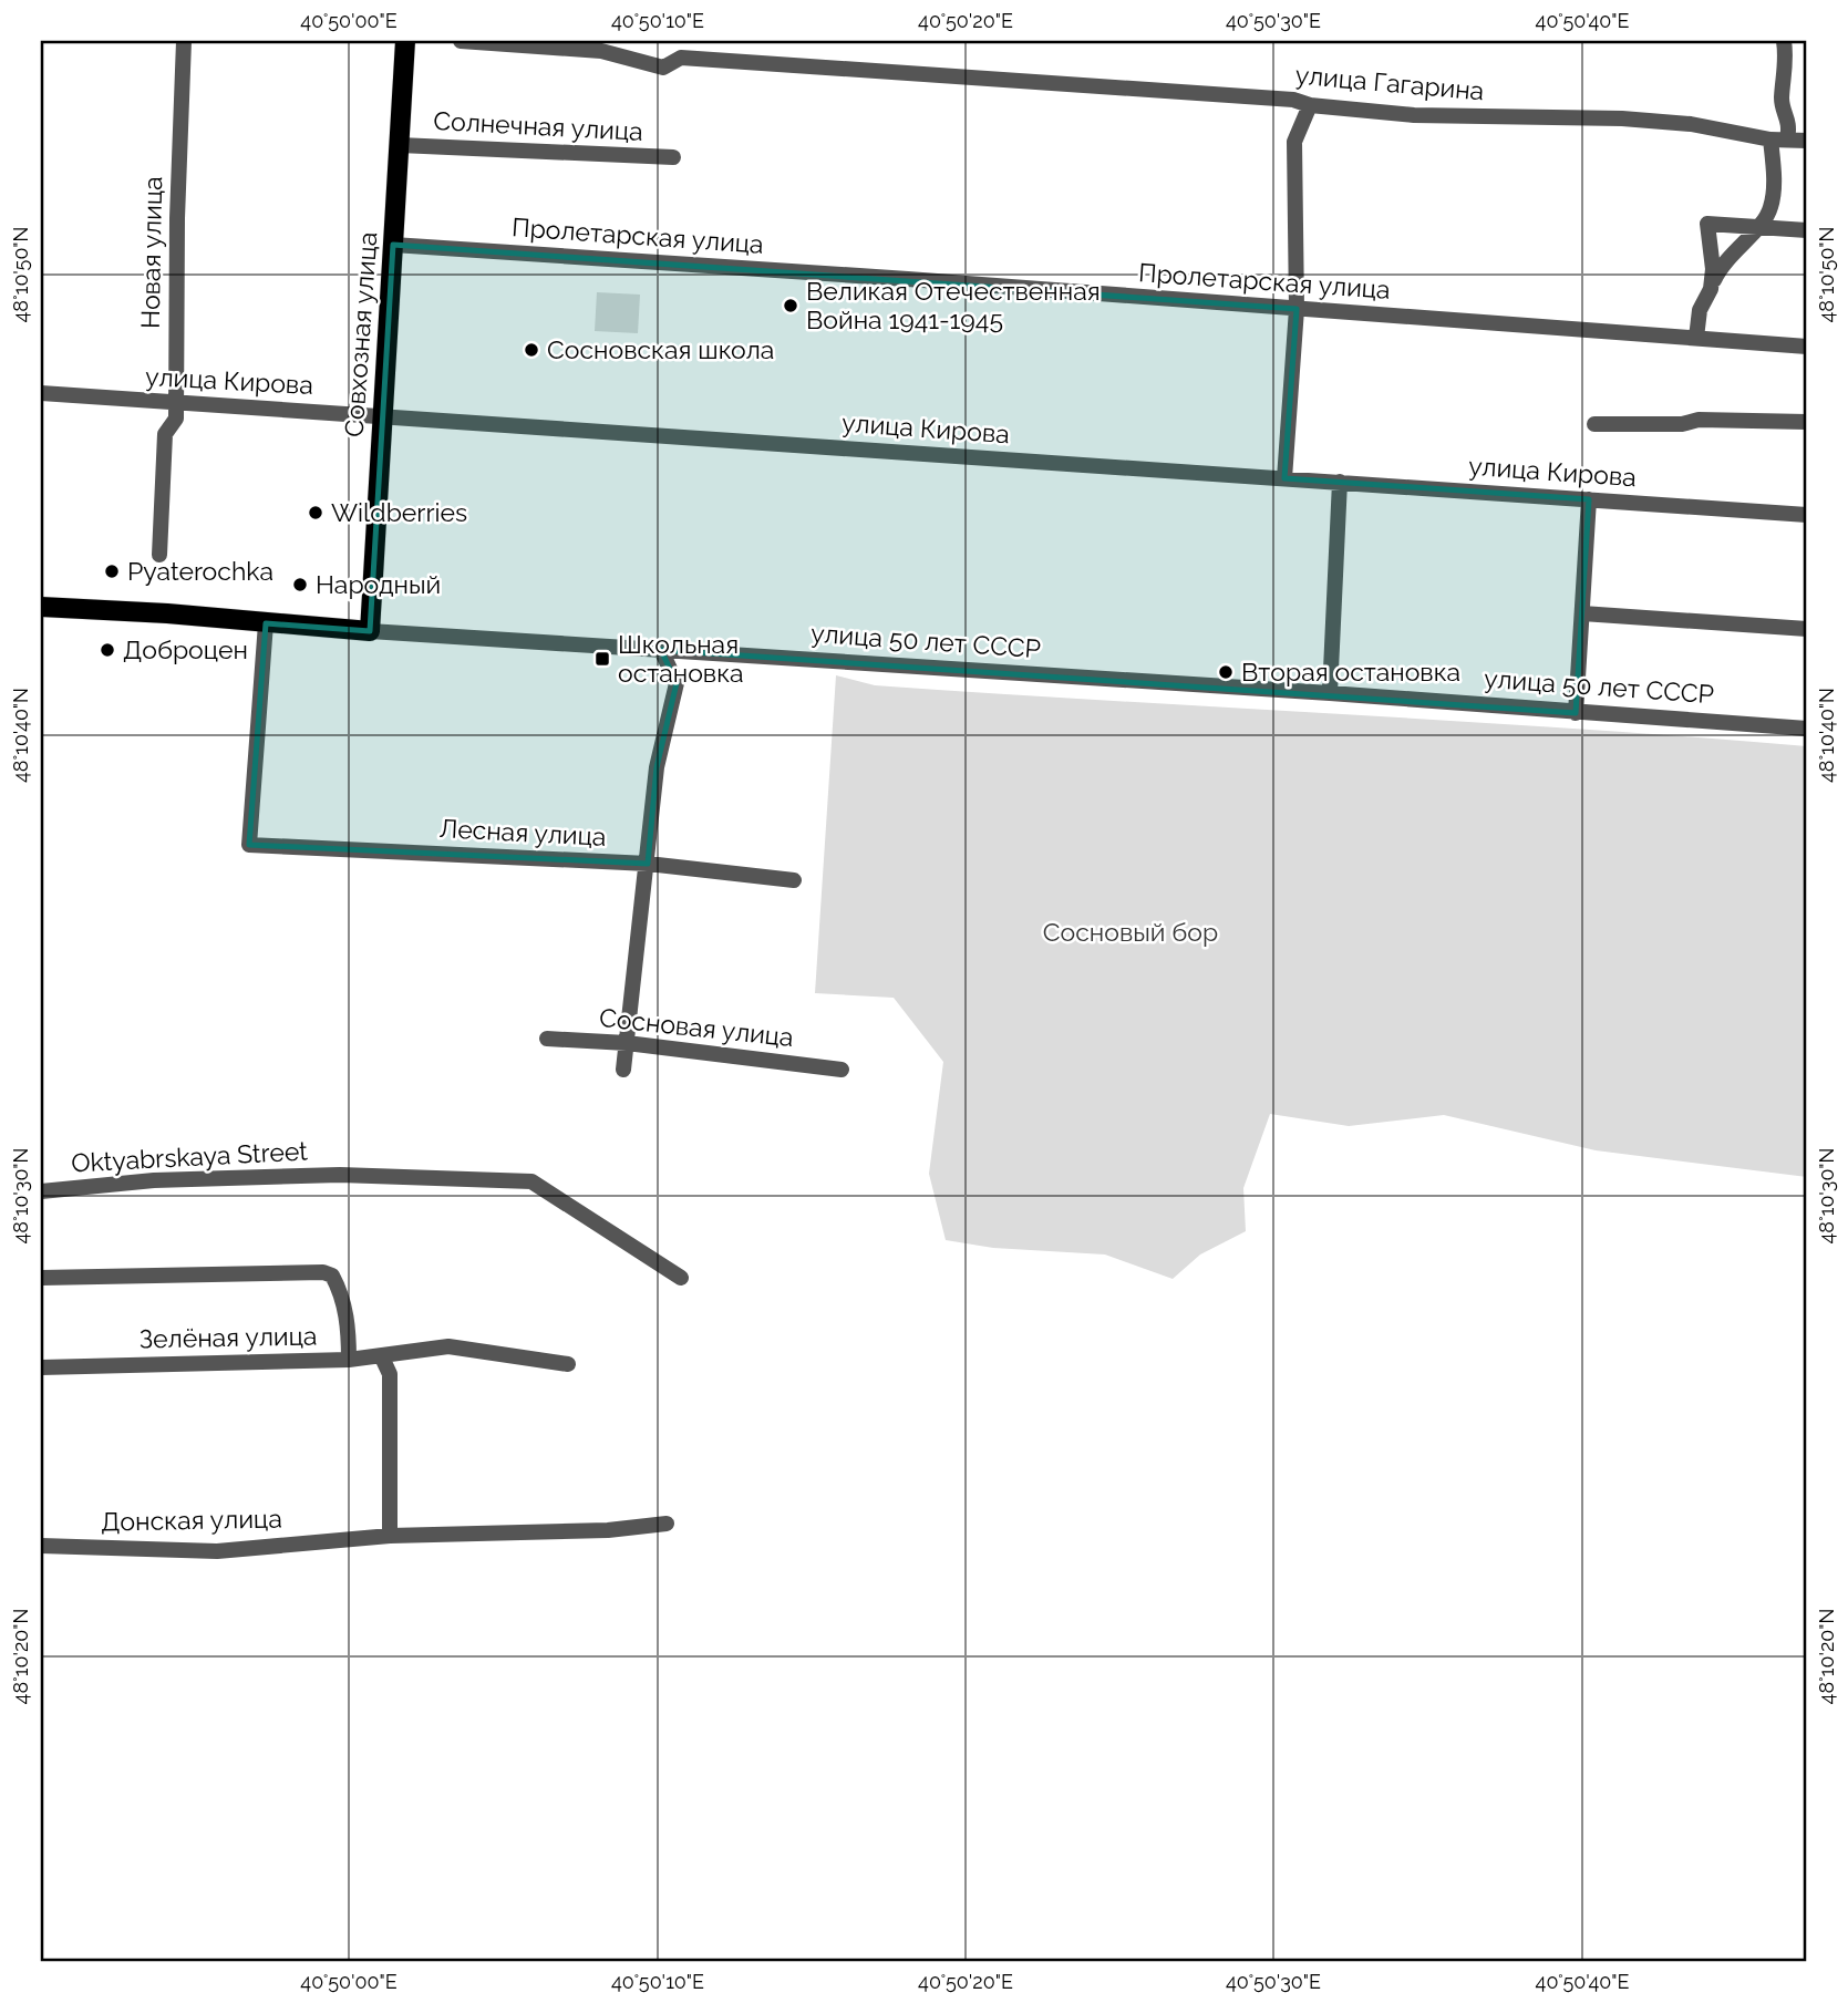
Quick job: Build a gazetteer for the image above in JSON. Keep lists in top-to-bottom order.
{
  "streets": {
    "main road": ["Совхозная улица", "улица 50 лет СССР"],
    "street": [
      "улица Гагарина",
      "Солнечная улица",
      "Пролетарская улица",
      "Новая улица",
      "улица Кирова",
      "Лесная улица",
      "Сосновая улица",
      "Oktyabrskaya Street",
      "Зелёная улица",
      "Донская улица"
    ]
  },
  "crossings": [
    ["Солнечная улица", "Совхозная улица"],
    ["Пролетарская улица", "Совхозная улица"],
    ["Новая улица", "улица Кирова"],
    ["Совхозная улица", "улица Кирова"],
    ["Совхозная улица", "улица 50 лет СССР"],
    ["улица 50 лет СССР", "Лесная улица"]
  ],
  "parks": ["Сосновый бор"],
  "places": {
    "other": [
      "Великая Отечественная Война 1941-1945",
      "Сосновская школа",
      "Wildberries",
      "Pyaterochka",
      "Народный",
      "Доброцен",
      "Вторая остановка"
    ],
    "transit": ["Школьная остановка"]
  },
  "coordinates": [
    "40°50'00\"E",
    "40°50'10\"E",
    "40°50'20\"E",
    "40°50'30\"E",
    "40°50'40\"E",
    "48°10'50\"N",
    "48°10'40\"N",
    "48°10'30\"N",
    "48°10'20\"N"
  ]
}
